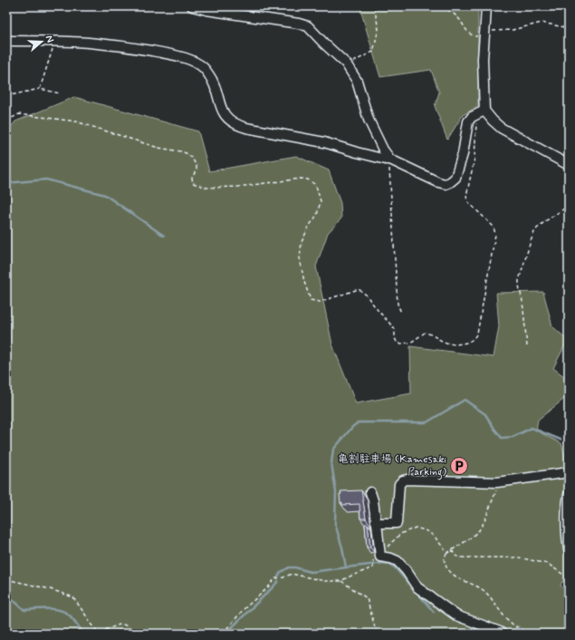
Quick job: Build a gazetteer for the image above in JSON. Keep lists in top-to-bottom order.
{
  "places": {
    "parking": ["亀割駐車場 (Kamesaki Parking)"]
  },
  "north": "right"
}
